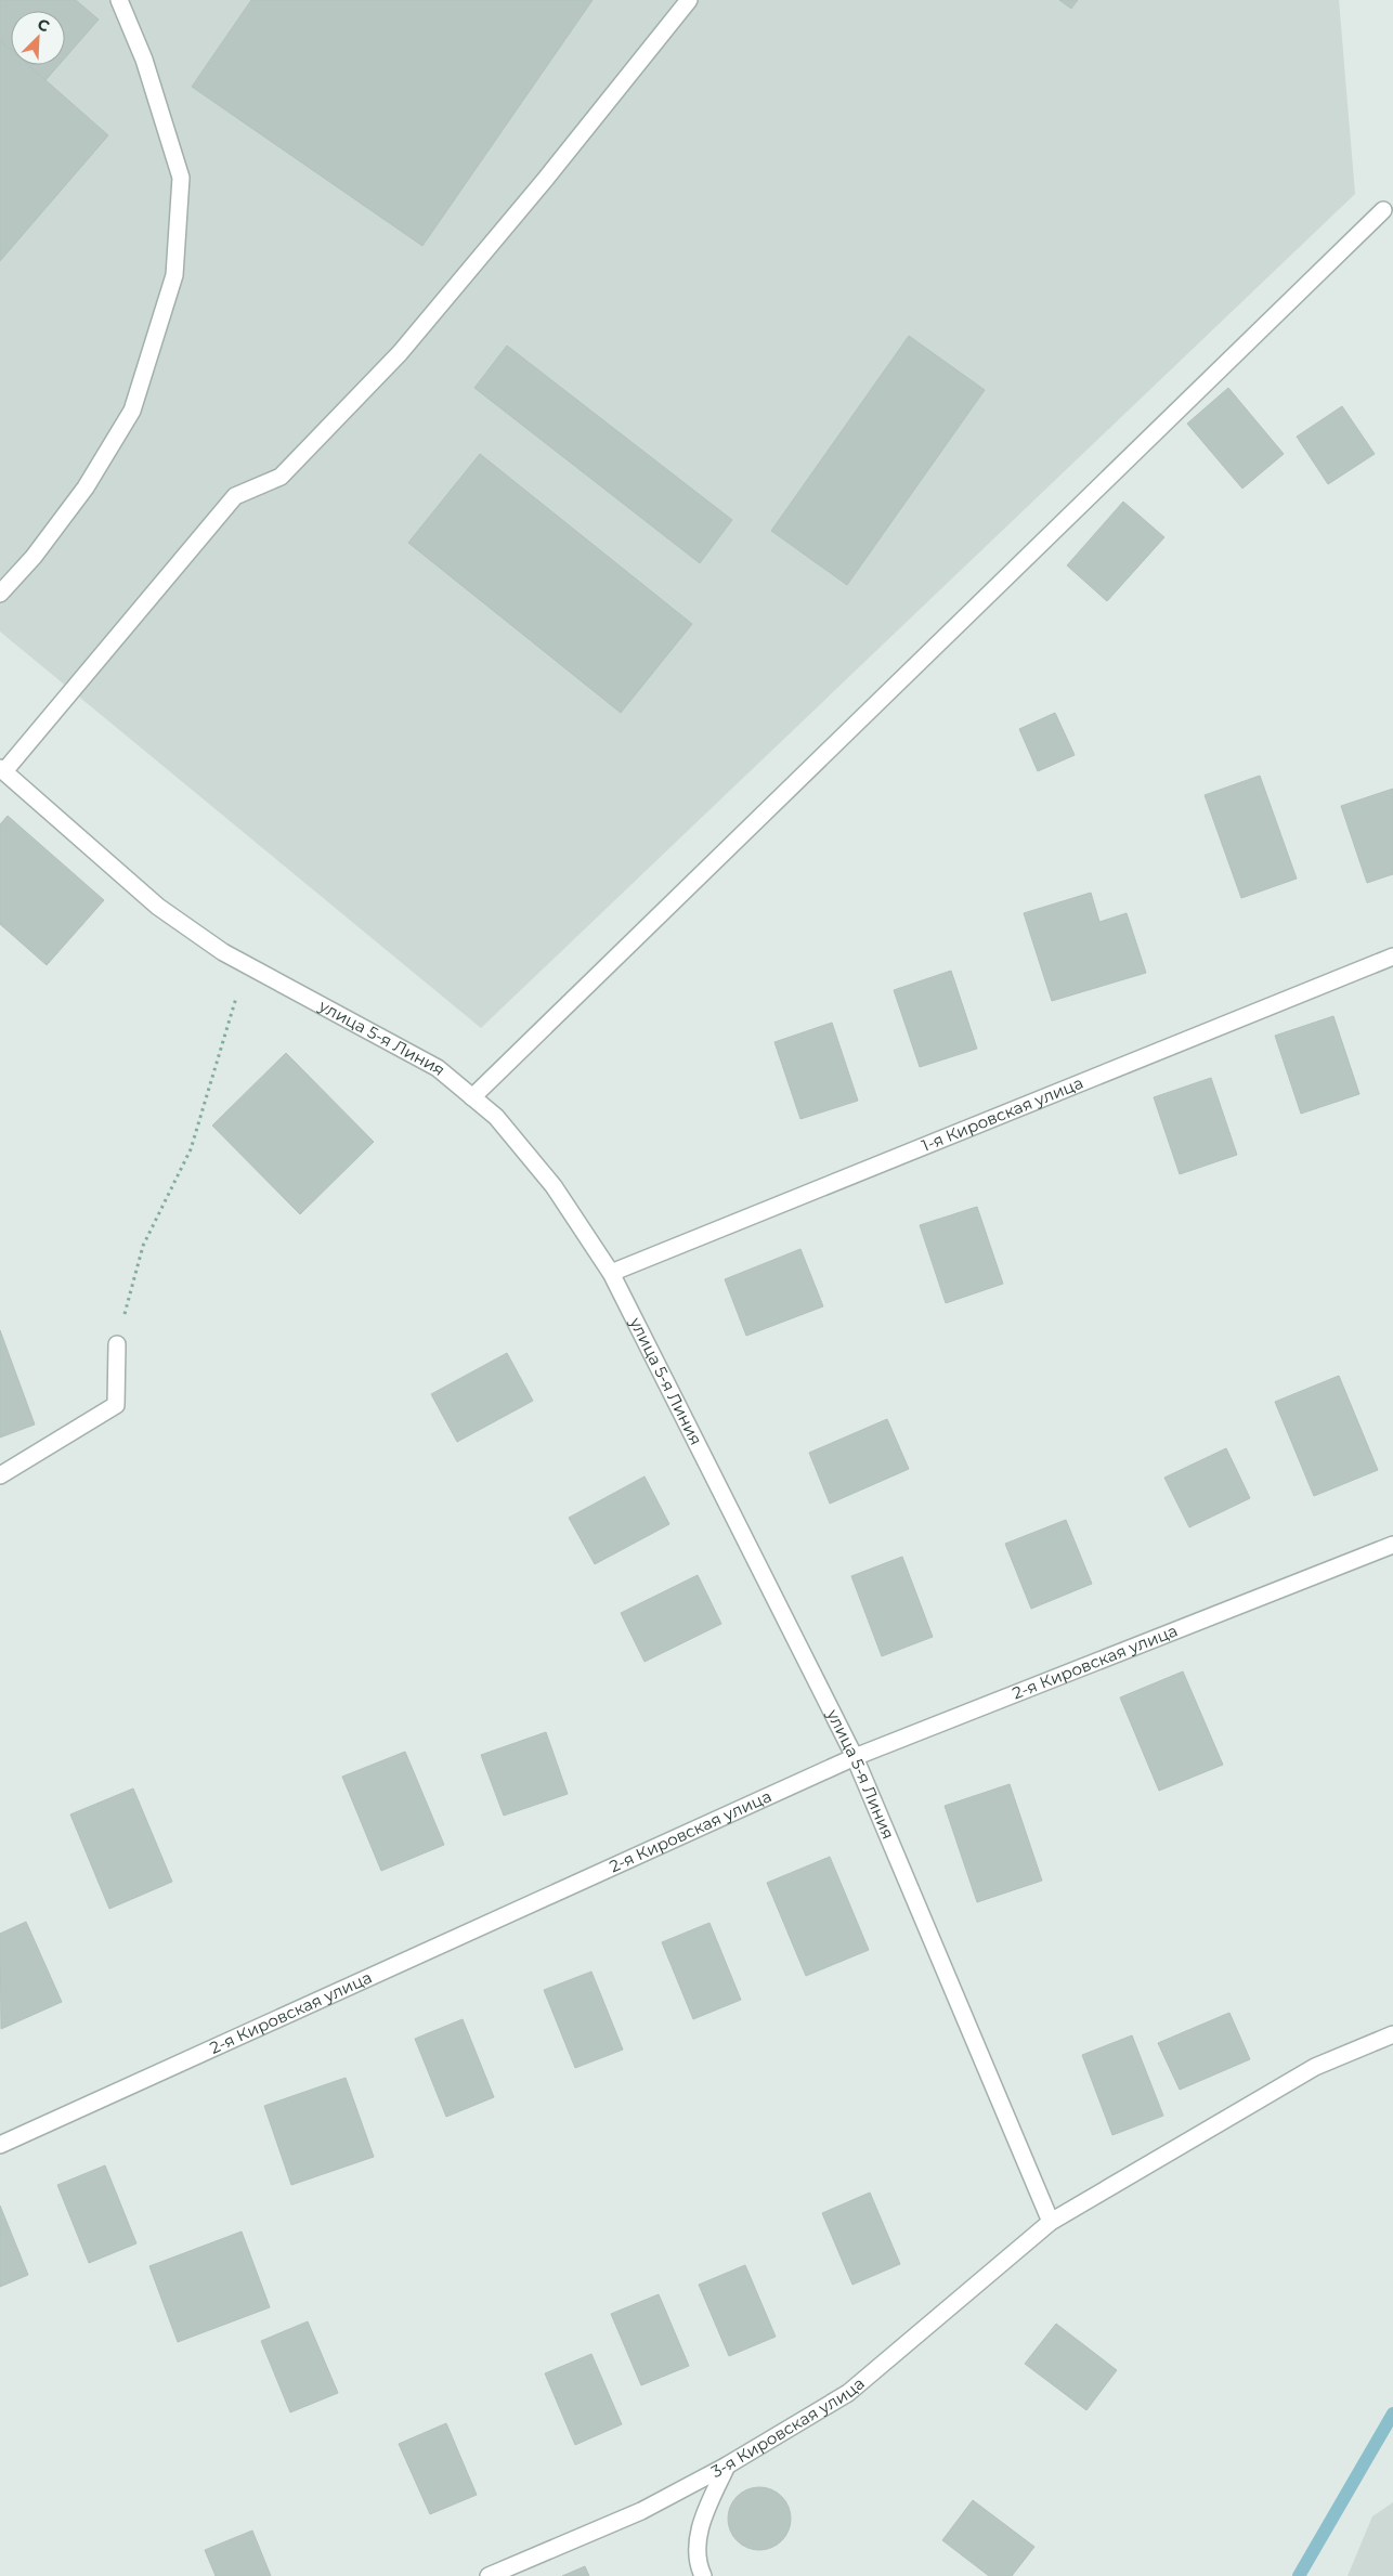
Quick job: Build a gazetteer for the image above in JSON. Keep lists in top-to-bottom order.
{
  "streets": {
    "street": [
      "улица 5-я Линия",
      "1-я Кировская улица",
      "2-я Кировская улица",
      "3-я Кировская улица"
    ]
  },
  "crossings": [
    ["улица 5-я Линия", "1-я Кировская улица"],
    ["улица 5-я Линия", "2-я Кировская улица"],
    ["улица 5-я Линия", "3-я Кировская улица"]
  ],
  "north": "top right"
}
